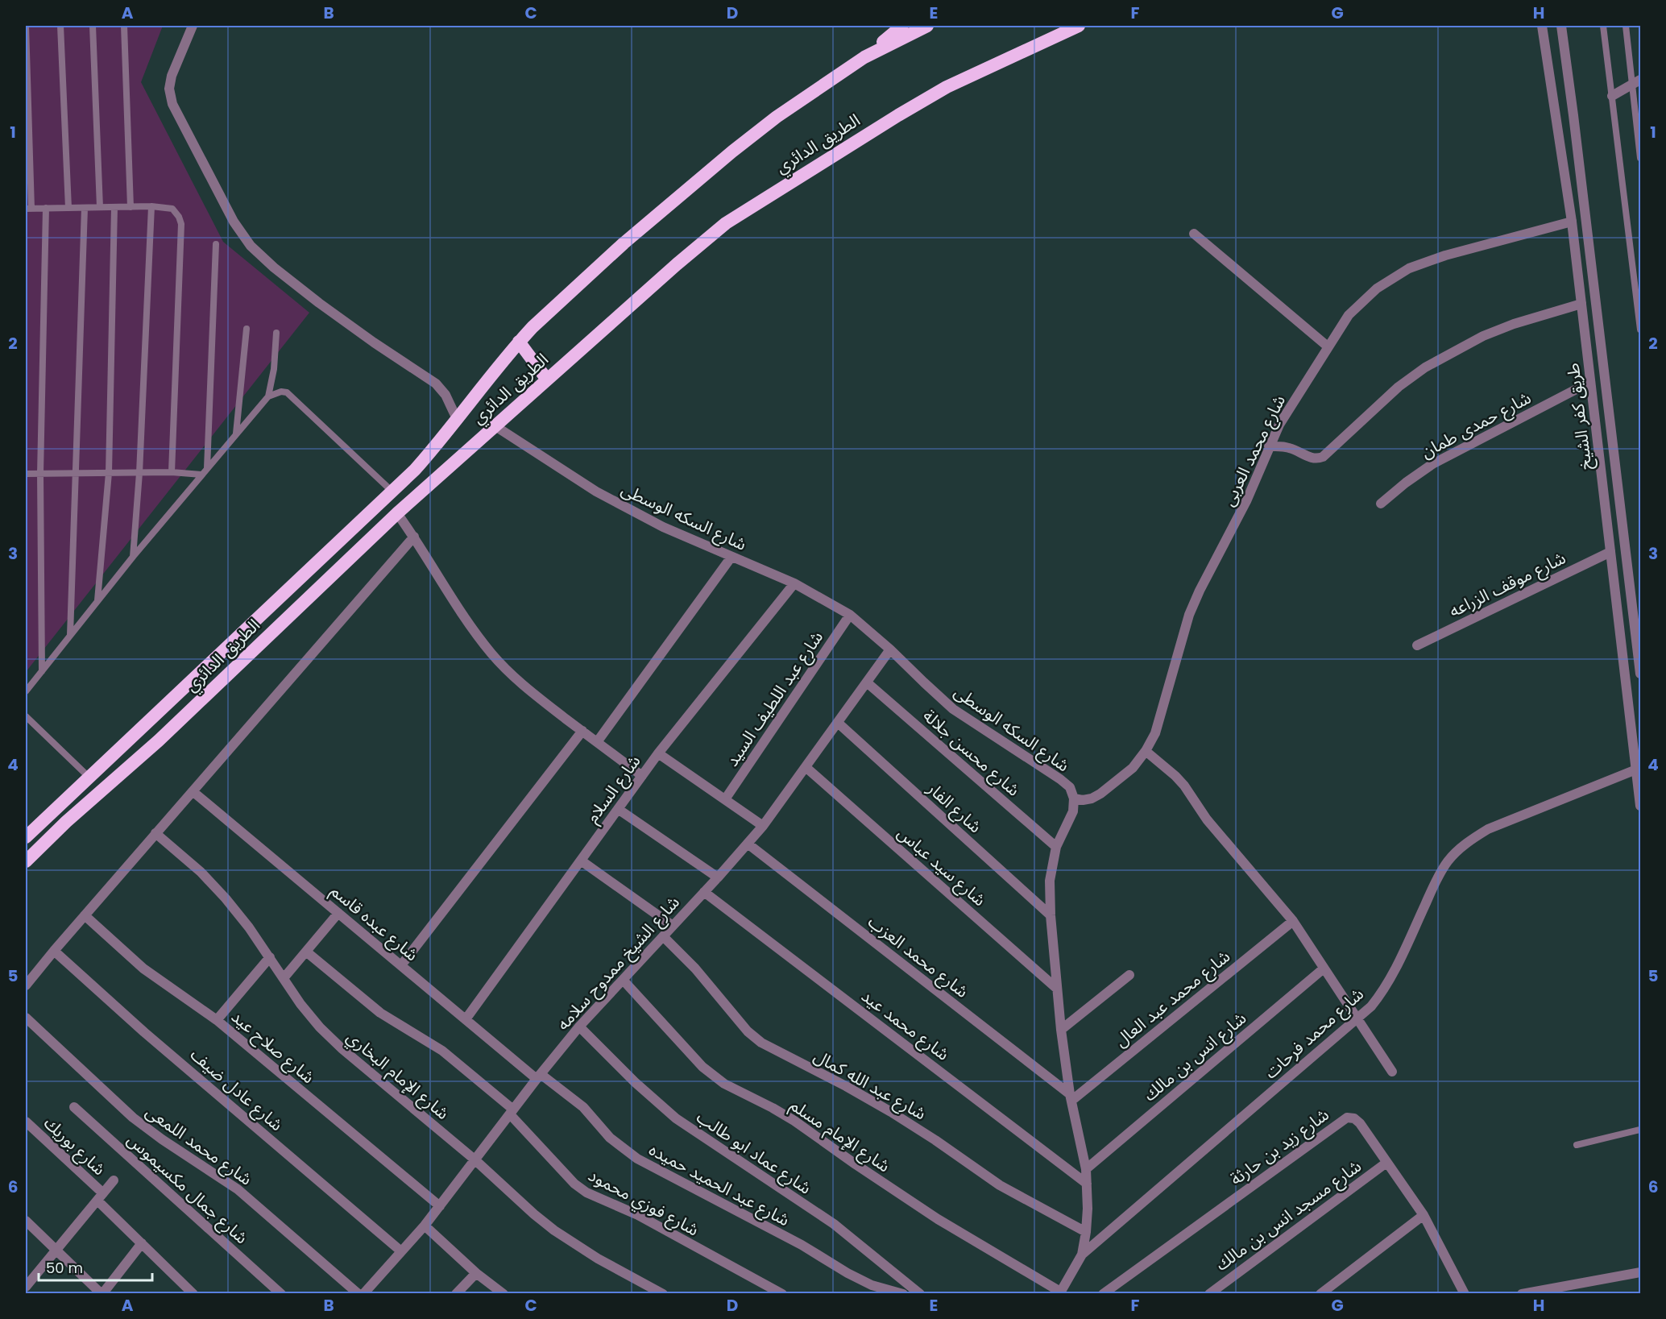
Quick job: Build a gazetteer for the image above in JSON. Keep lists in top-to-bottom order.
{
  "streets": {
    "highway": ["الطريق الدائري"],
    "street": [
      "طريق كفر الشيخ",
      "شارع حمدى طمان",
      "شارع محمد العربى",
      "شارع السكه الوسطى",
      "شارع موقف الزراعه",
      "شارع عبد اللطيف السيد",
      "شارع محسن جلالة",
      "شارع السلام",
      "شارع الفار",
      "شارع سيد عباس",
      "شارع عبده قاسم",
      "شارع محمد العزب",
      "شارع الشيخ ممدوح سلامه",
      "شارع محمد عبد العال",
      "شارع محمد عيد",
      "شارع محمد فرحات",
      "شارع صلاح عيد",
      "شارع انس بن مالك",
      "شارع الإمام البخاري",
      "شارع عبد الله كمال",
      "شارع عادل ضيف",
      "شارع الإمام مسلم",
      "شارع محمد اللمعى",
      "شارع بوريك",
      "شارع زيد بن حارثة",
      "شارع عماد ابو طالب",
      "شارع عبد الحميد حميده",
      "شارع جمال مكسيموس",
      "شارع فوزي محمود",
      "شارع مسجد انس بن مالك"
    ]
  },
  "crossings": [
    ["الطريق الدائري", "شارع السكه الوسطى"],
    ["طريق كفر الشيخ", "شارع حمدى طمان"],
    ["طريق كفر الشيخ", "شارع محمد العربى"],
    ["طريق كفر الشيخ", "شارع موقف الزراعه"],
    ["طريق كفر الشيخ", "شارع محمد فرحات"],
    ["شارع محمد العربى", "شارع السكه الوسطى"],
    ["شارع السكه الوسطى", "شارع عبد اللطيف السيد"],
    ["شارع السكه الوسطى", "شارع السلام"],
    ["شارع السكه الوسطى", "شارع الشيخ ممدوح سلامه"],
    ["شارع محسن جلالة", "شارع الشيخ ممدوح سلامه"],
    ["شارع السلام", "شارع عبده قاسم"],
    ["شارع الفار", "شارع الشيخ ممدوح سلامه"],
    ["شارع سيد عباس", "شارع الشيخ ممدوح سلامه"],
    ["شارع عبده قاسم", "شارع الشيخ ممدوح سلامه"],
    ["شارع عبده قاسم", "شارع عبد الحميد حميده"],
    ["شارع محمد العزب", "شارع الشيخ ممدوح سلامه"],
    ["شارع محمد العزب", "شارع محمد عبد العال"],
    ["شارع الشيخ ممدوح سلامه", "شارع محمد عيد"],
    ["شارع الشيخ ممدوح سلامه", "شارع صلاح عيد"],
    ["شارع الشيخ ممدوح سلامه", "شارع الإمام البخاري"],
    ["شارع الشيخ ممدوح سلامه", "شارع عبد الله كمال"],
    ["شارع الشيخ ممدوح سلامه", "شارع عادل ضيف"],
    ["شارع الشيخ ممدوح سلامه", "شارع الإمام مسلم"],
    ["شارع الشيخ ممدوح سلامه", "شارع عماد ابو طالب"],
    ["شارع الشيخ ممدوح سلامه", "شارع عبد الحميد حميده"],
    ["شارع الشيخ ممدوح سلامه", "شارع فوزي محمود"],
    ["شارع زيد بن حارثة", "شارع مسجد انس بن مالك"]
  ],
  "scale_bar": "50 m",
  "grid": {
    "columns": [
      "A",
      "B",
      "C",
      "D",
      "E",
      "F",
      "G",
      "H"
    ],
    "rows": [
      "1",
      "2",
      "3",
      "4",
      "5",
      "6"
    ]
  }
}
